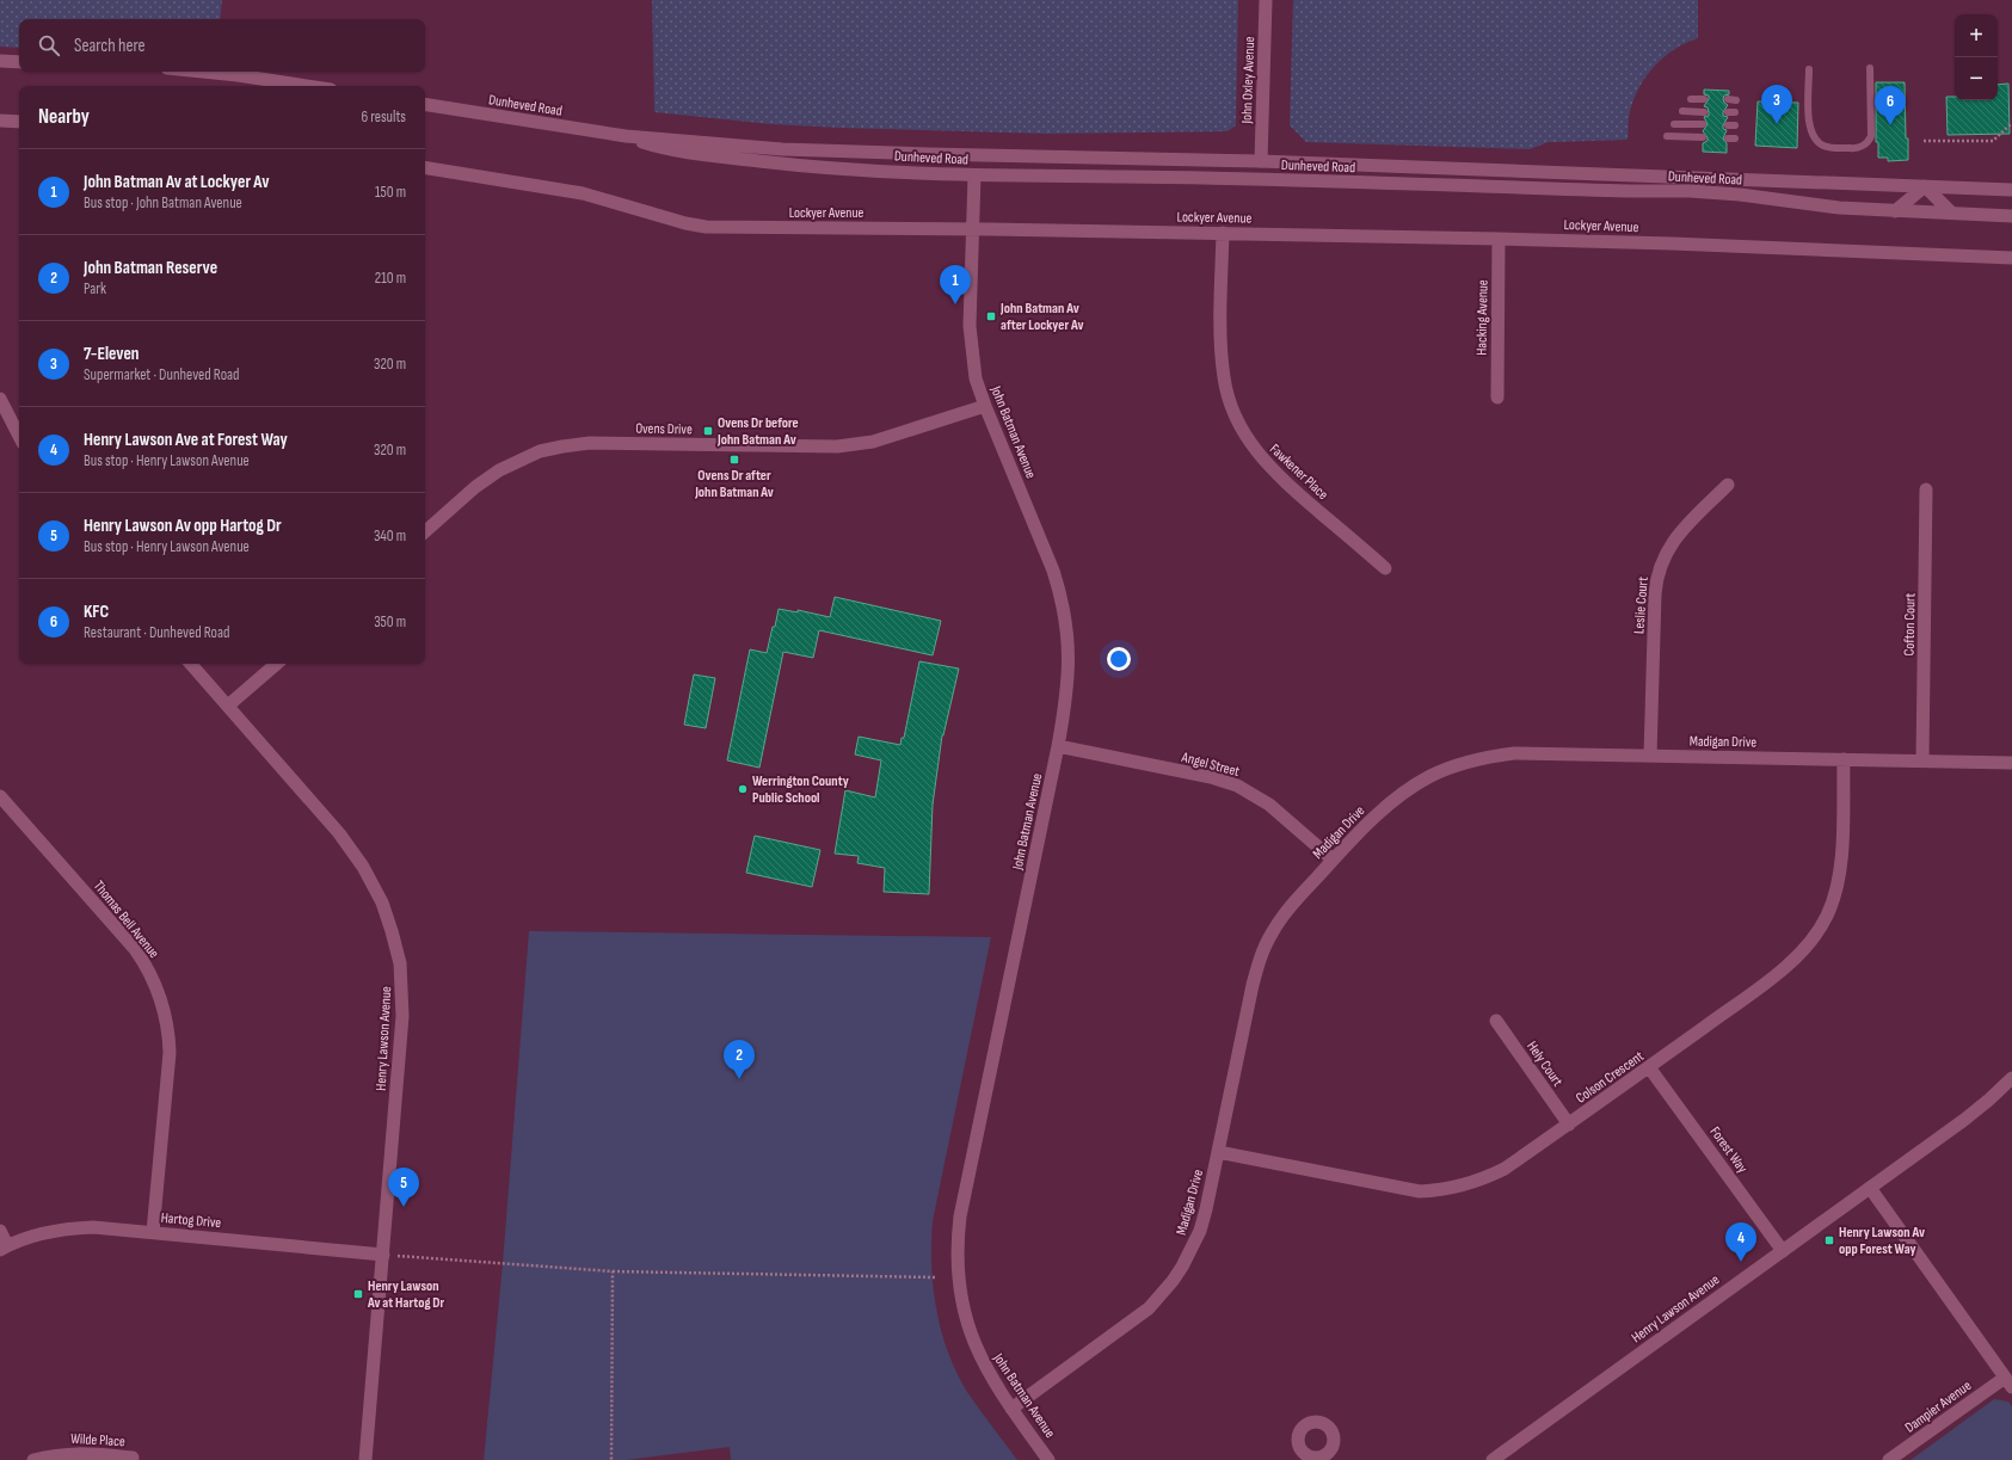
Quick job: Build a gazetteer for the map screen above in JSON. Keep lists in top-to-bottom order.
{
  "streets": {
    "street": [
      "John Oxley Avenue",
      "Dunheved Road",
      "Lockyer Avenue",
      "Hacking Avenue",
      "Ovens Drive",
      "John Batman Avenue",
      "Fawkener Place",
      "Leslie Court",
      "Cofton Court",
      "Madigan Drive",
      "Angel Street",
      "Thomas Bell Avenue",
      "Henry Lawson Avenue",
      "Hely Court",
      "Colson Crescent",
      "Forest Way",
      "Hartog Drive",
      "Dampier Avenue",
      "Wilde Place"
    ]
  },
  "crossings": [
    ["John Oxley Avenue", "Dunheved Road"],
    ["Dunheved Road", "John Batman Avenue"],
    ["Lockyer Avenue", "Hacking Avenue"],
    ["Lockyer Avenue", "John Batman Avenue"],
    ["Lockyer Avenue", "Fawkener Place"],
    ["Ovens Drive", "John Batman Avenue"],
    ["John Batman Avenue", "Madigan Drive"],
    ["John Batman Avenue", "Angel Street"],
    ["Leslie Court", "Madigan Drive"],
    ["Cofton Court", "Madigan Drive"],
    ["Madigan Drive", "Angel Street"],
    ["Madigan Drive", "Colson Crescent"],
    ["Thomas Bell Avenue", "Hartog Drive"],
    ["Henry Lawson Avenue", "Forest Way"],
    ["Henry Lawson Avenue", "Hartog Drive"],
    ["Hely Court", "Colson Crescent"],
    ["Colson Crescent", "Forest Way"]
  ],
  "places": {
    "transit": [
      "John Batman Av after Lockyer Av",
      "Ovens Dr before John Batman Av",
      "Ovens Dr after John Batman Av",
      "Henry Lawson Av opp Forest Way",
      "Henry Lawson Av at Hartog Dr"
    ],
    "other": ["Werrington County Public School"]
  },
  "page": {
    "map_buttons": ["+", "−"],
    "search": "Search here",
    "pins": [
      "3",
      "6",
      "1",
      "2",
      "5",
      "4"
    ],
    "heading": ["Nearby", "6 results"],
    "list": [
      {
        "mark": "1",
        "name": "John Batman Av at Lockyer Av",
        "note": "Bus stop · John Batman Avenue",
        "value": "150 m"
      },
      {
        "mark": "2",
        "name": "John Batman Reserve",
        "note": "Park",
        "value": "210 m"
      },
      {
        "mark": "3",
        "name": "7-Eleven",
        "note": "Supermarket · Dunheved Road",
        "value": "320 m"
      },
      {
        "mark": "4",
        "name": "Henry Lawson Ave at Forest Way",
        "note": "Bus stop · Henry Lawson Avenue",
        "value": "320 m"
      },
      {
        "mark": "5",
        "name": "Henry Lawson Av opp Hartog Dr",
        "note": "Bus stop · Henry Lawson Avenue",
        "value": "340 m"
      },
      {
        "mark": "6",
        "name": "KFC",
        "note": "Restaurant · Dunheved Road",
        "value": "350 m"
      }
    ]
  }
}
